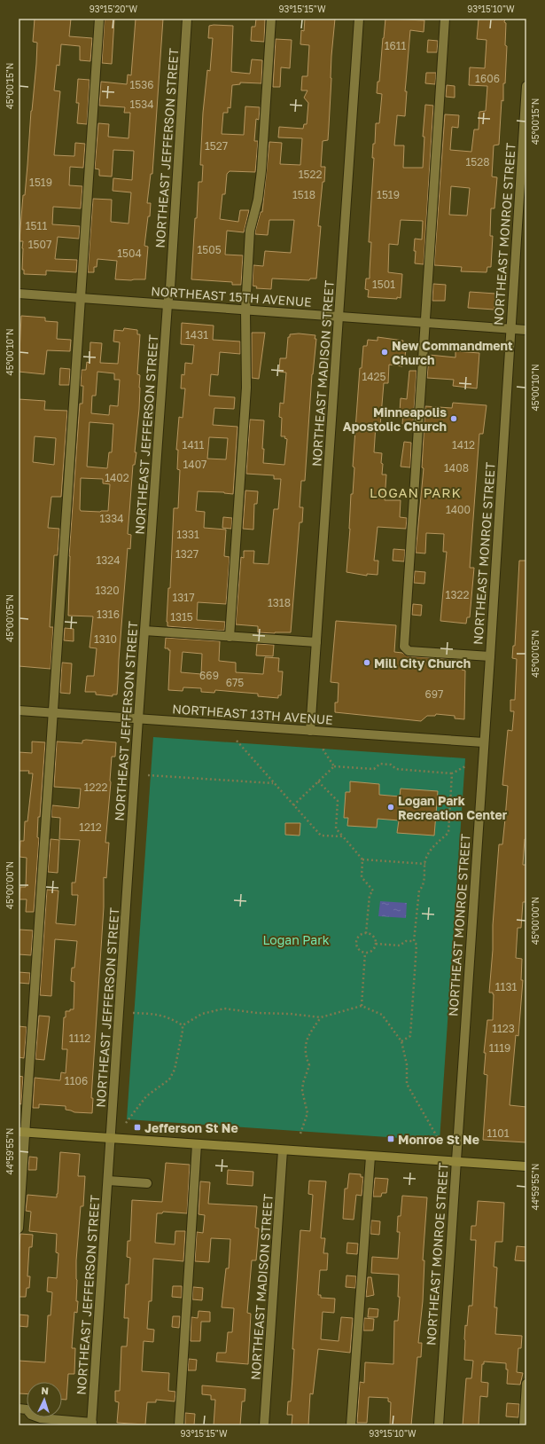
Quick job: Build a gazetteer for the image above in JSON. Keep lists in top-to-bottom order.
{
  "streets": {
    "street": [
      "NORTHEAST JEFFERSON STREET",
      "NORTHEAST MONROE STREET",
      "NORTHEAST 15TH AVENUE",
      "NORTHEAST MADISON STREET",
      "NORTHEAST 13TH AVENUE"
    ]
  },
  "crossings": [
    ["NORTHEAST JEFFERSON STREET", "NORTHEAST 15TH AVENUE"],
    ["NORTHEAST JEFFERSON STREET", "NORTHEAST 13TH AVENUE"],
    ["NORTHEAST MONROE STREET", "NORTHEAST 15TH AVENUE"],
    ["NORTHEAST MONROE STREET", "NORTHEAST 13TH AVENUE"],
    ["NORTHEAST 15TH AVENUE", "NORTHEAST MADISON STREET"],
    ["NORTHEAST MADISON STREET", "NORTHEAST 13TH AVENUE"]
  ],
  "districts": ["LOGAN PARK"],
  "parks": ["Logan Park"],
  "places": {
    "other": [
      "New Commandment Church",
      "Minneapolis Apostolic Church",
      "Mill City Church",
      "Logan Park Recreation Center"
    ],
    "transit": ["Jefferson St Ne", "Monroe St Ne"]
  },
  "house_numbers": [
    "1611",
    "1606",
    "1536",
    "1534",
    "1527",
    "1528",
    "1522",
    "1519",
    "1518",
    "1519",
    "1511",
    "1507",
    "1505",
    "1504",
    "1501",
    "1431",
    "1425",
    "1411",
    "1412",
    "1407",
    "1408",
    "1402",
    "1400",
    "1334",
    "1331",
    "1327",
    "1324",
    "1320",
    "1322",
    "1317",
    "1318",
    "1316",
    "1315",
    "1310",
    "669",
    "675",
    "697",
    "1222",
    "1212",
    "1131",
    "1123",
    "1112",
    "1119",
    "1106",
    "1101"
  ],
  "north": "top",
  "coordinates": [
    "93°15'20\"W",
    "93°15'15\"W",
    "93°15'10\"W",
    "45°00'15\"N",
    "45°00'10\"N",
    "45°00'05\"N",
    "45°00'00\"N",
    "44°59'55\"N"
  ]
}
